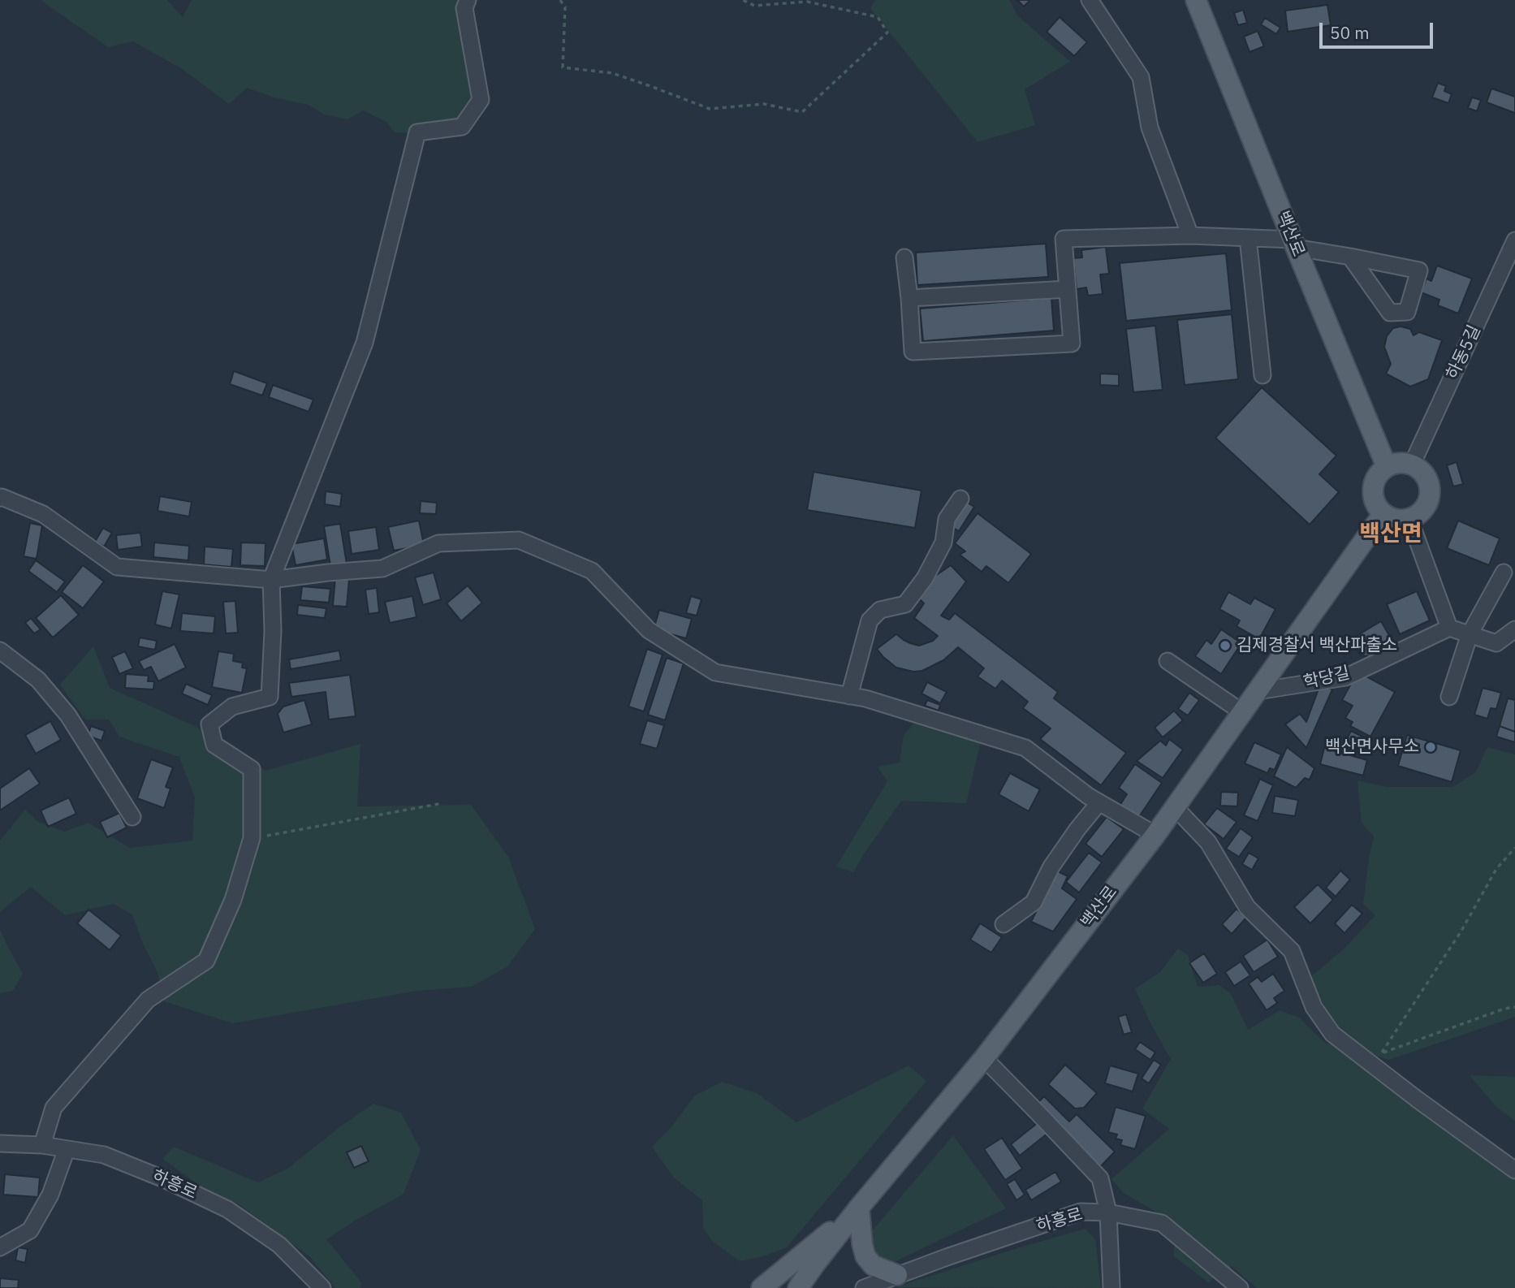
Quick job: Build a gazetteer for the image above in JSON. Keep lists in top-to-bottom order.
{
  "streets": {
    "main road": ["백산로"],
    "street": ["하동5길", "학당길", "하흥로"]
  },
  "crossings": [
    ["백산로", "하동5길"],
    ["백산로", "학당길"]
  ],
  "districts": ["백산면"],
  "places": ["김제경찰서 백산파출소", "백산면사무소"],
  "scale_bar": "50 m"
}
